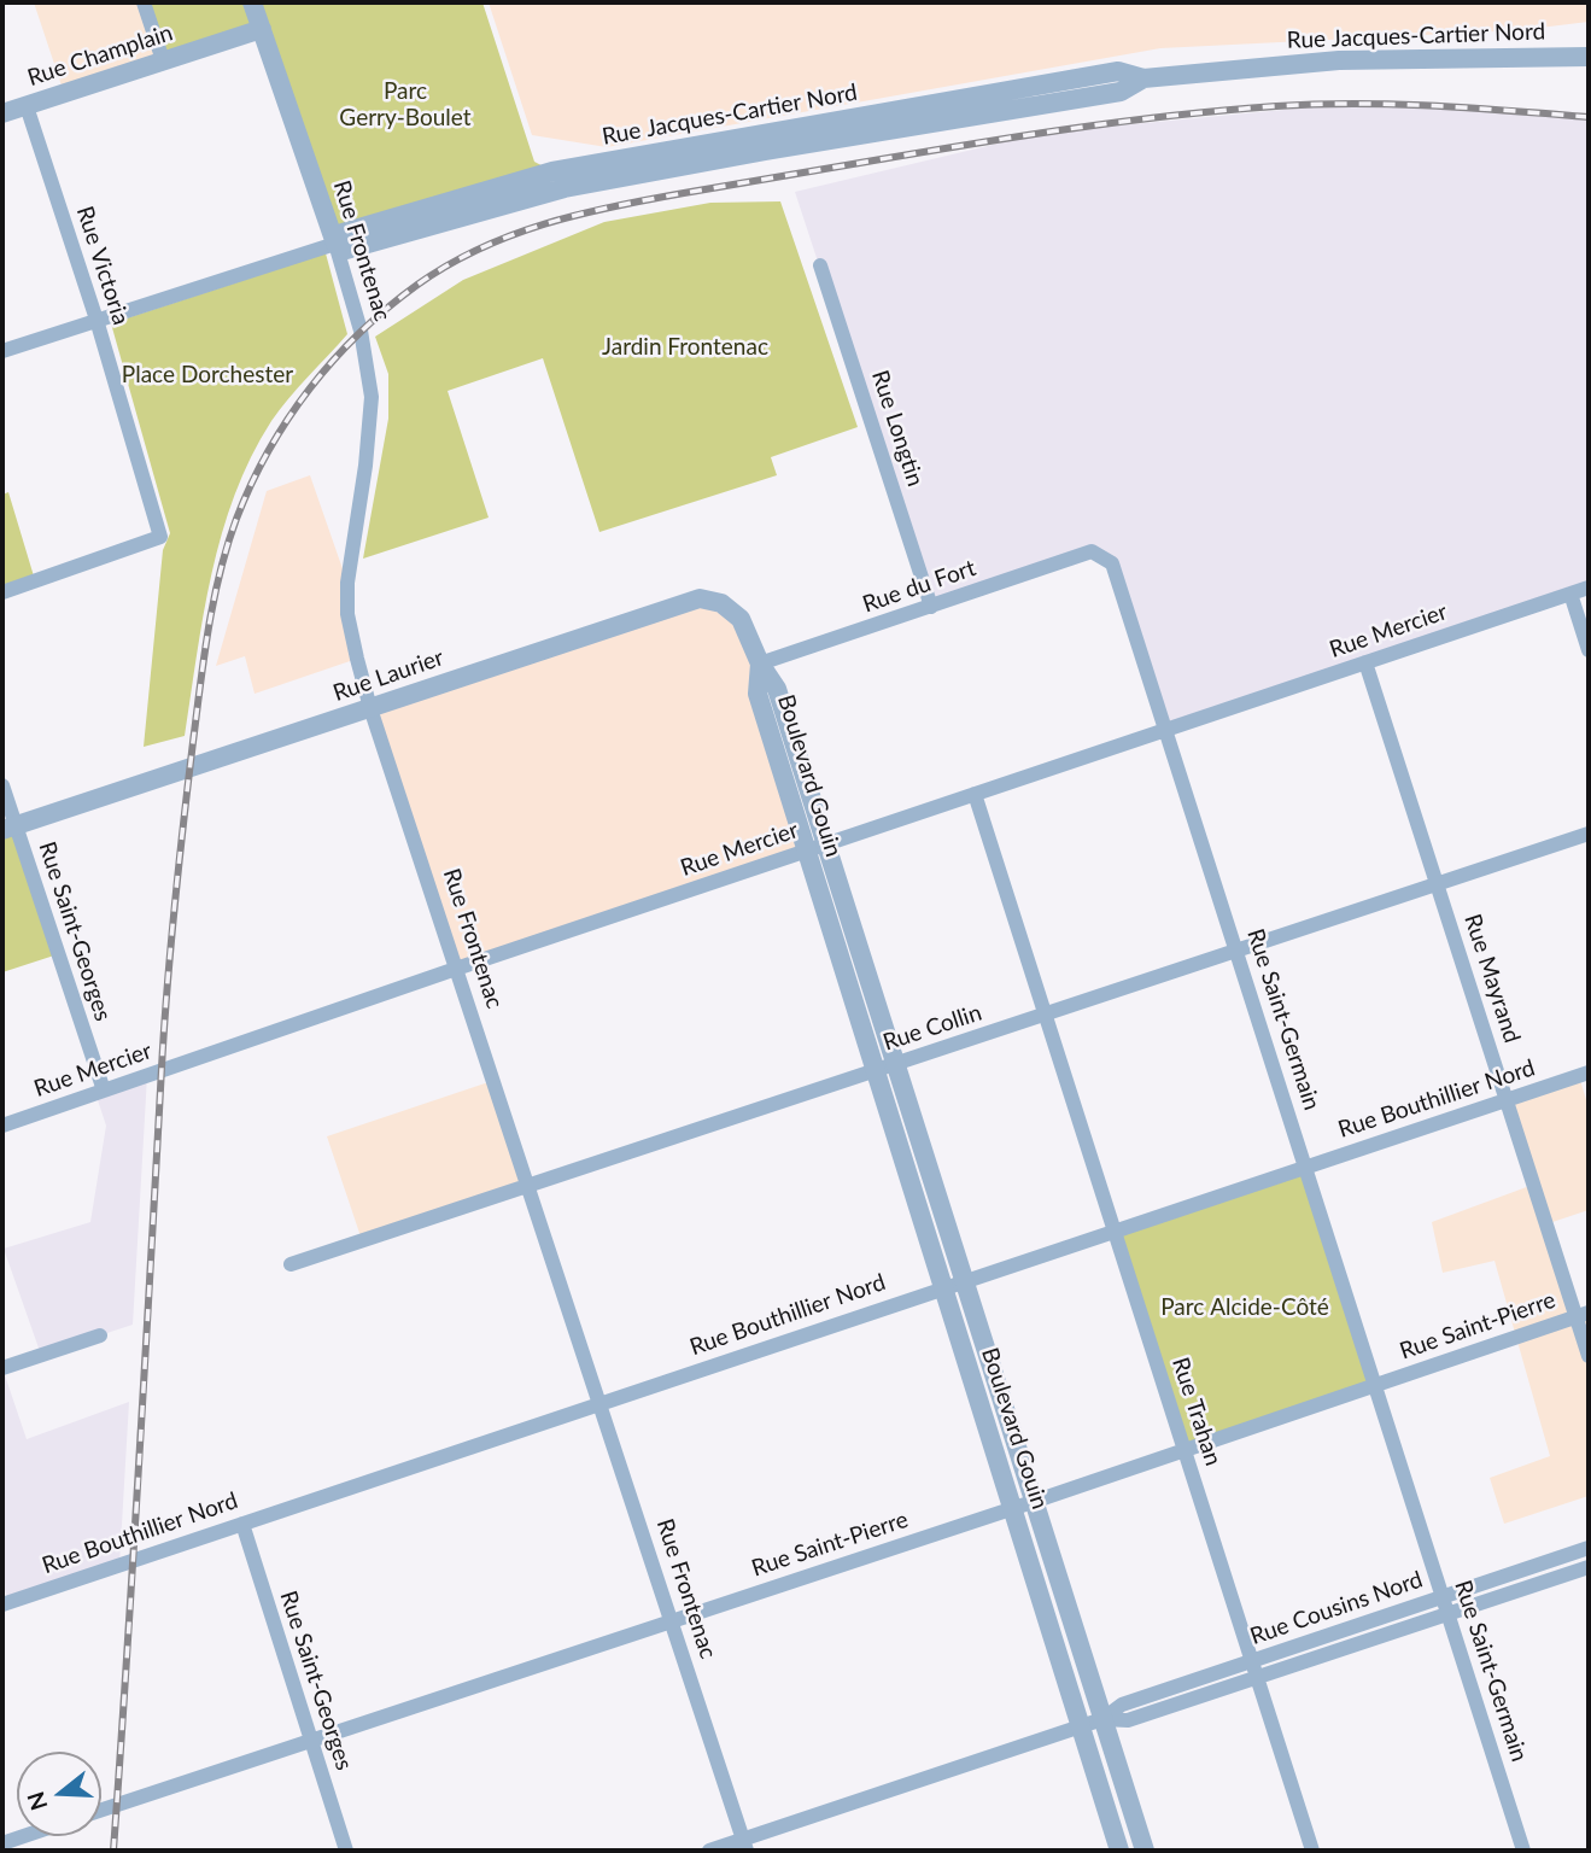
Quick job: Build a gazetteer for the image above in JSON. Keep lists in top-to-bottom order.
{
  "streets": {
    "street": [
      "Rue Jacques-Cartier Nord",
      "Rue Champlain",
      "Rue Frontenac",
      "Rue Victoria",
      "Rue Longtin",
      "Rue du Fort",
      "Rue Mercier",
      "Rue Laurier",
      "Boulevard Gouin",
      "Rue Saint-Georges",
      "Rue Mayrand",
      "Rue Saint-Germain",
      "Rue Collin",
      "Rue Bouthillier Nord",
      "Rue Saint-Pierre",
      "Rue Trahan",
      "Rue Cousins Nord"
    ]
  },
  "crossings": [
    ["Rue Jacques-Cartier Nord", "Rue Frontenac"],
    ["Rue Jacques-Cartier Nord", "Rue Victoria"],
    ["Rue Champlain", "Rue Frontenac"],
    ["Rue Champlain", "Rue Victoria"],
    ["Rue Frontenac", "Rue Mercier"],
    ["Rue Frontenac", "Rue Laurier"],
    ["Rue Frontenac", "Rue Collin"],
    ["Rue Frontenac", "Rue Bouthillier Nord"],
    ["Rue Frontenac", "Rue Saint-Pierre"],
    ["Rue Frontenac", "Rue Cousins Nord"],
    ["Rue Longtin", "Rue du Fort"],
    ["Rue du Fort", "Rue Laurier"],
    ["Rue du Fort", "Boulevard Gouin"],
    ["Rue du Fort", "Rue Saint-Germain"],
    ["Rue Mercier", "Boulevard Gouin"],
    ["Rue Mercier", "Rue Saint-Georges"],
    ["Rue Mercier", "Rue Mayrand"],
    ["Rue Mercier", "Rue Saint-Germain"],
    ["Rue Mercier", "Rue Trahan"],
    ["Rue Laurier", "Boulevard Gouin"],
    ["Rue Laurier", "Rue Saint-Georges"],
    ["Boulevard Gouin", "Rue Collin"],
    ["Boulevard Gouin", "Rue Bouthillier Nord"],
    ["Boulevard Gouin", "Rue Saint-Pierre"],
    ["Boulevard Gouin", "Rue Cousins Nord"],
    ["Rue Saint-Georges", "Rue Bouthillier Nord"],
    ["Rue Saint-Georges", "Rue Saint-Pierre"],
    ["Rue Mayrand", "Rue Collin"],
    ["Rue Mayrand", "Rue Bouthillier Nord"],
    ["Rue Mayrand", "Rue Saint-Pierre"],
    ["Rue Saint-Germain", "Rue Collin"],
    ["Rue Saint-Germain", "Rue Bouthillier Nord"],
    ["Rue Saint-Germain", "Rue Saint-Pierre"],
    ["Rue Saint-Germain", "Rue Cousins Nord"],
    ["Rue Collin", "Rue Trahan"],
    ["Rue Bouthillier Nord", "Rue Trahan"],
    ["Rue Saint-Pierre", "Rue Trahan"],
    ["Rue Trahan", "Rue Cousins Nord"]
  ],
  "parks": [
    "Parc Gerry-Boulet",
    "Jardin Frontenac",
    "Place Dorchester",
    "Parc Alcide-Côté"
  ],
  "north": "left"
}
